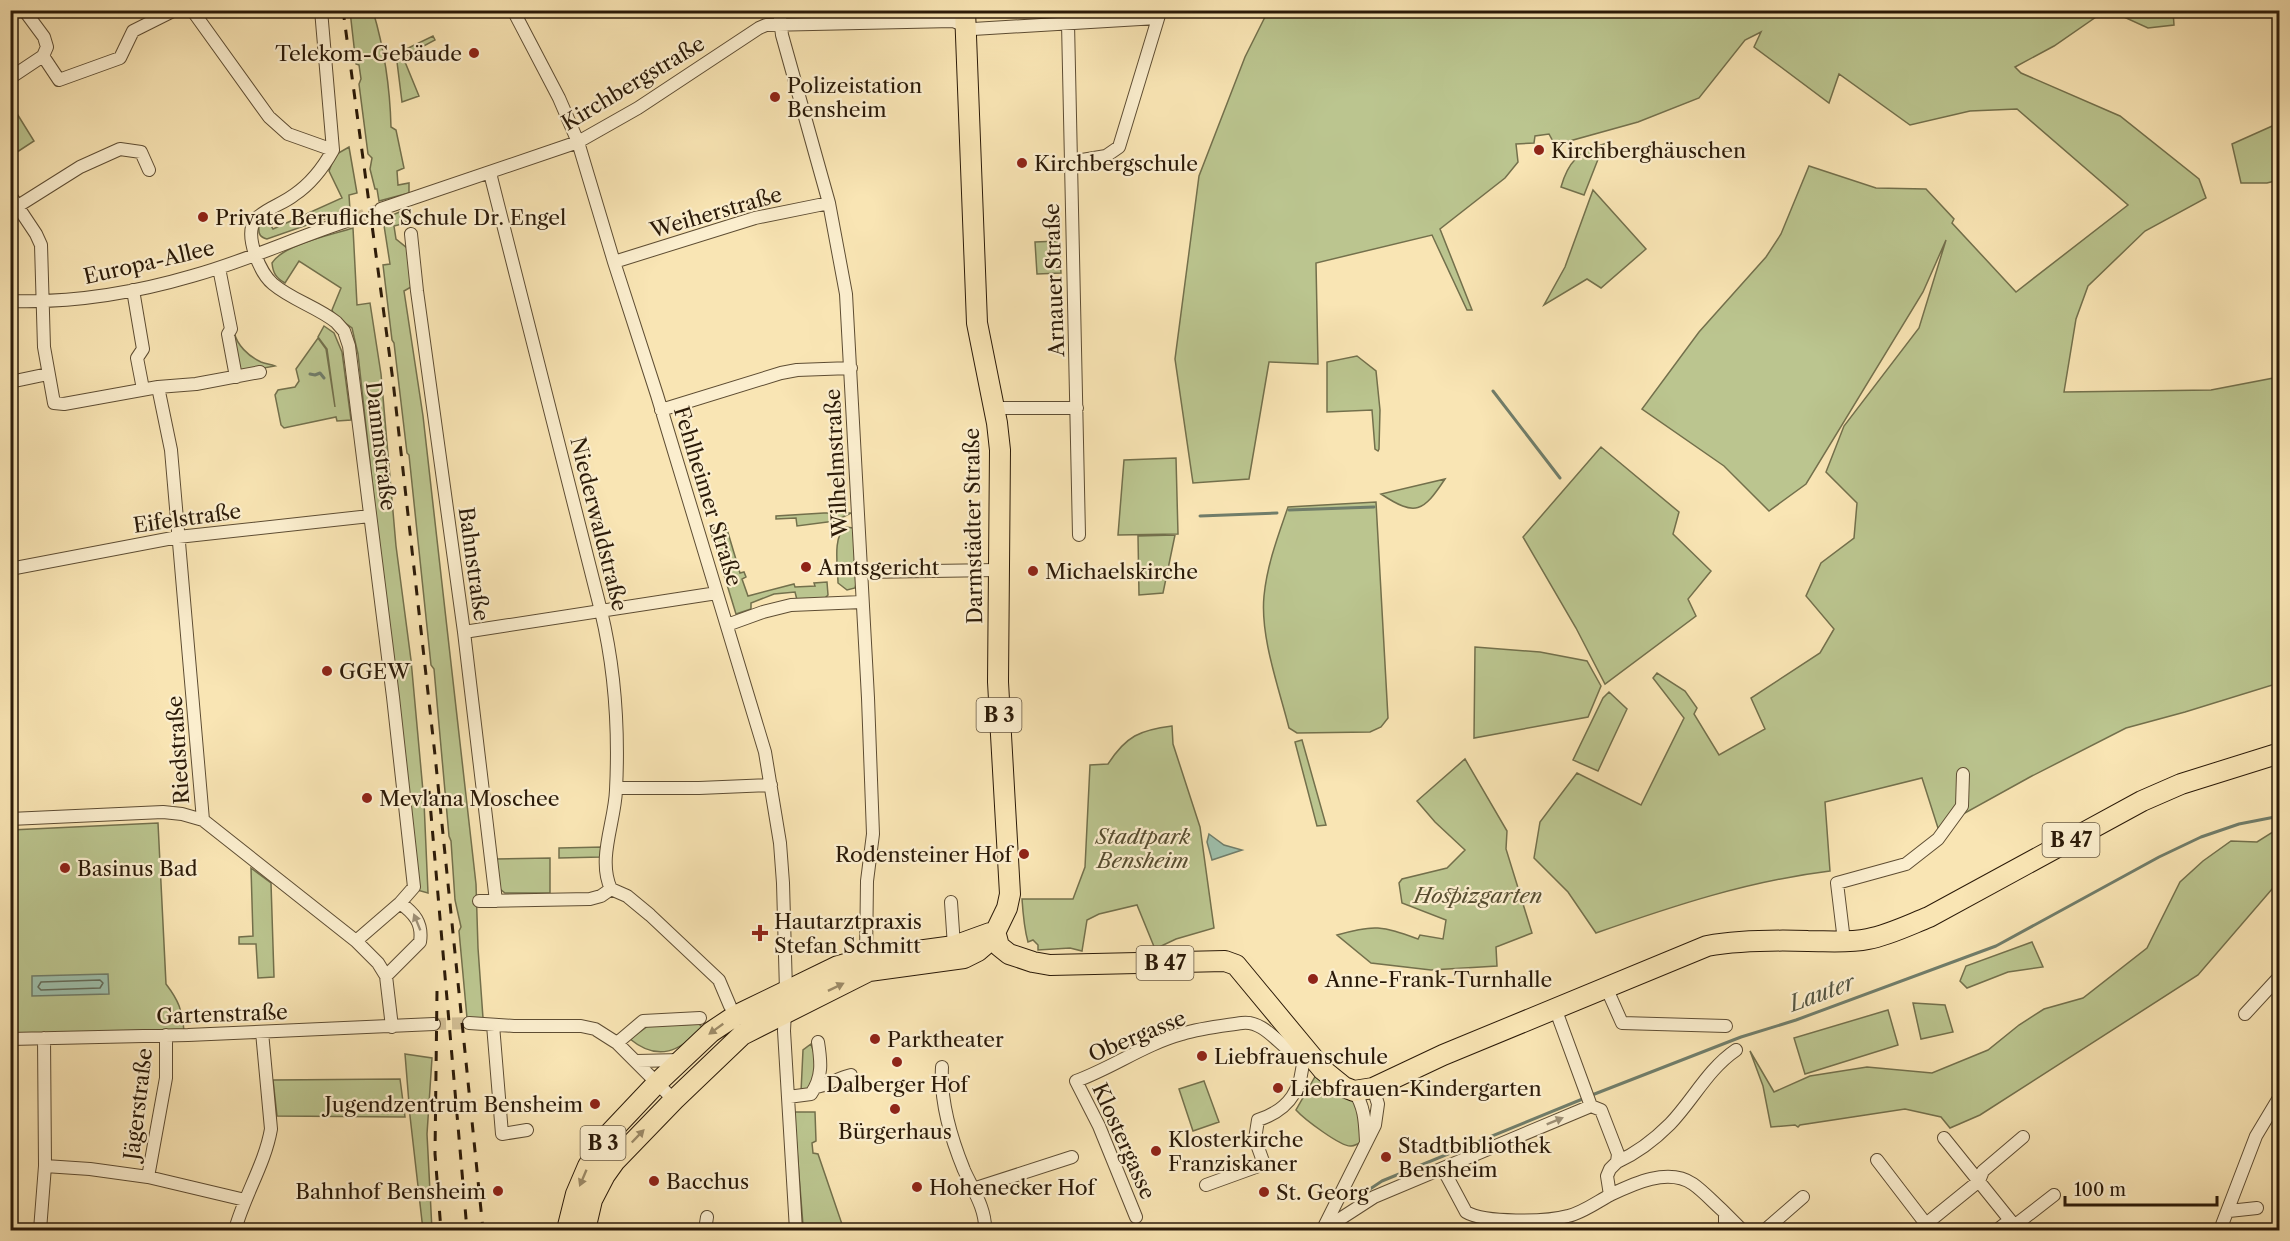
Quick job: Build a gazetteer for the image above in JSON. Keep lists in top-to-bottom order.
{
  "streets": {
    "main road": ["Darmstädter Straße", "B 3", "B 47"],
    "street": [
      "Kirchbergstraße",
      "Weiherstraße",
      "Europa-Allee",
      "Arnauer Straße",
      "Dammstraße",
      "Wilhelmstraße",
      "Fehlheimer Straße",
      "Eifelstraße",
      "Niederwaldstraße",
      "Bahnstraße",
      "Riedstraße",
      "Gartenstraße",
      "Obergasse",
      "Jägerstraße",
      "Klostergasse"
    ]
  },
  "crossings": [
    ["Kirchbergstraße", "Arnauer Straße"],
    ["Kirchbergstraße", "Wilhelmstraße"],
    ["Kirchbergstraße", "Fehlheimer Straße"],
    ["Kirchbergstraße", "Niederwaldstraße"],
    ["Kirchbergstraße", "Darmstädter Straße"],
    ["Weiherstraße", "Wilhelmstraße"],
    ["Weiherstraße", "Fehlheimer Straße"],
    ["Europa-Allee", "Dammstraße"],
    ["Dammstraße", "Eifelstraße"],
    ["Dammstraße", "Riedstraße"],
    ["Wilhelmstraße", "B 3"],
    ["Fehlheimer Straße", "B 3"],
    ["Eifelstraße", "Riedstraße"],
    ["Darmstädter Straße", "B 3"],
    ["B 3", "B 47"],
    ["B 47", "Obergasse"],
    ["Gartenstraße", "Jägerstraße"],
    ["Obergasse", "Klostergasse"]
  ],
  "water": ["Lauter"],
  "parks": ["Stadtpark Bensheim", "Hospizgarten"],
  "places": {
    "other": [
      "Telekom-Gebäude",
      "Polizeistation Bensheim",
      "Kirchberghäuschen",
      "Kirchbergschule",
      "Private Berufliche Schule Dr. Engel",
      "Amtsgericht",
      "Michaelskirche",
      "GGEW",
      "Mevlana Moschee",
      "Rodensteiner Hof",
      "Basinus Bad",
      "Anne-Frank-Turnhalle",
      "Parktheater",
      "Liebfrauenschule",
      "Dalberger Hof",
      "Liebfrauen-Kindergarten",
      "Jugendzentrum Bensheim",
      "Bürgerhaus",
      "Klosterkirche Franziskaner",
      "Stadtbibliothek Bensheim",
      "Bacchus",
      "Hohenecker Hof",
      "Bahnhof Bensheim",
      "St. Georg"
    ],
    "health": ["Hautarztpraxis Stefan Schmitt"]
  },
  "scale_bar": "100 m"
}
